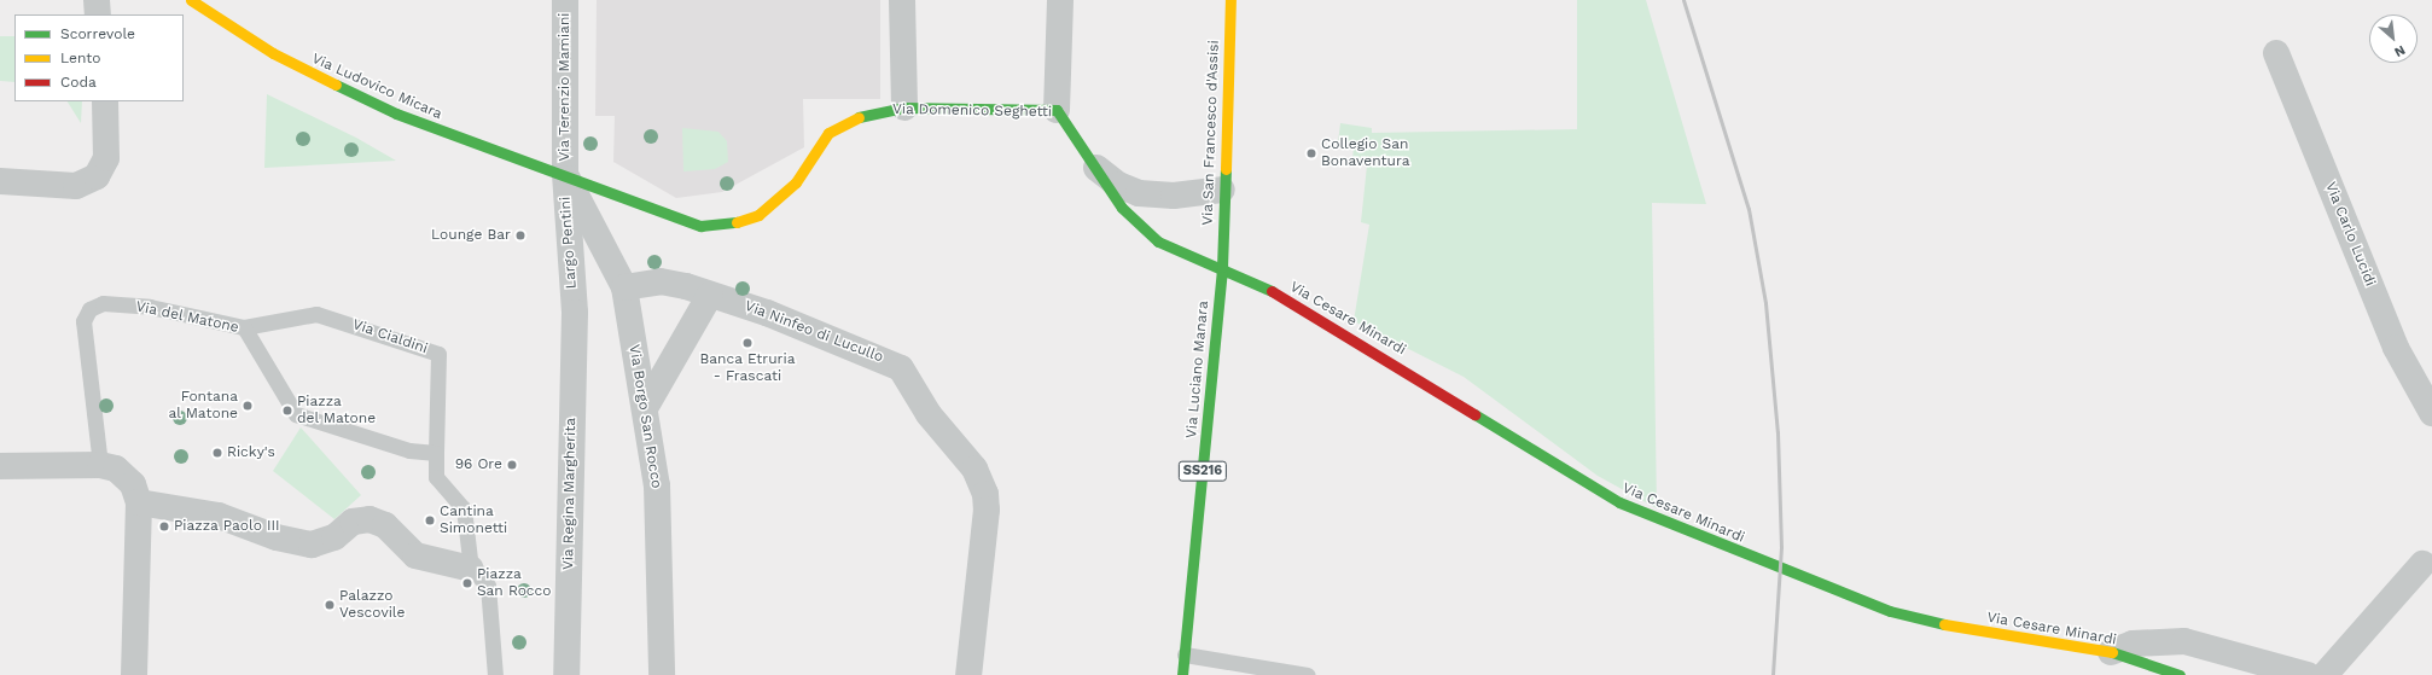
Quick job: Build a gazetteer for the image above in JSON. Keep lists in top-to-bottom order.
{
  "streets": {
    "street": [
      "Via Ludovico Micara",
      "Via Terenzio Mamiani",
      "Via Domenico Seghetti",
      "Via San Francesco d'Assisi",
      "Via Carlo Lucidi",
      "Largo Pentini",
      "Via Cesare Minardi",
      "Via Ninfeo di Lucullo",
      "Via Luciano Manara",
      "Via Borgo San Rocco",
      "SS216",
      "Via Regina Margherita"
    ],
    "lane": ["Via del Matone", "Via Cialdini"]
  },
  "crossings": [
    ["Via Ludovico Micara", "Via Terenzio Mamiani"],
    ["Via Ludovico Micara", "Via Domenico Seghetti"],
    ["Via Ludovico Micara", "Largo Pentini"],
    ["Via Ludovico Micara", "Via Borgo San Rocco"],
    ["Via Terenzio Mamiani", "Via Domenico Seghetti"],
    ["Via Terenzio Mamiani", "Largo Pentini"],
    ["Via Terenzio Mamiani", "Via Borgo San Rocco"],
    ["Via Domenico Seghetti", "Via San Francesco d'Assisi"],
    ["Via Domenico Seghetti", "Largo Pentini"],
    ["Via Domenico Seghetti", "Via Cesare Minardi"],
    ["Via Domenico Seghetti", "Via Luciano Manara"],
    ["Via Domenico Seghetti", "Via Borgo San Rocco"],
    ["Via San Francesco d'Assisi", "Via Cesare Minardi"],
    ["Via San Francesco d'Assisi", "Via Luciano Manara"],
    ["Largo Pentini", "Via Borgo San Rocco"],
    ["Largo Pentini", "Via Regina Margherita"],
    ["Via del Matone", "Via Cialdini"],
    ["Via Cesare Minardi", "Via Luciano Manara"],
    ["Via Ninfeo di Lucullo", "Via Borgo San Rocco"]
  ],
  "places": [
    "Collegio San Bonaventura",
    "Lounge Bar",
    "Banca Etruria - Frascati",
    "Fontana al Matone",
    "Piazza del Matone",
    "Ricky's",
    "96 Ore",
    "Cantina Simonetti",
    "Piazza Paolo III",
    "Piazza San Rocco",
    "Palazzo Vescovile"
  ],
  "legend": ["Scorrevole", "Lento", "Coda"],
  "north": "bottom right"
}
